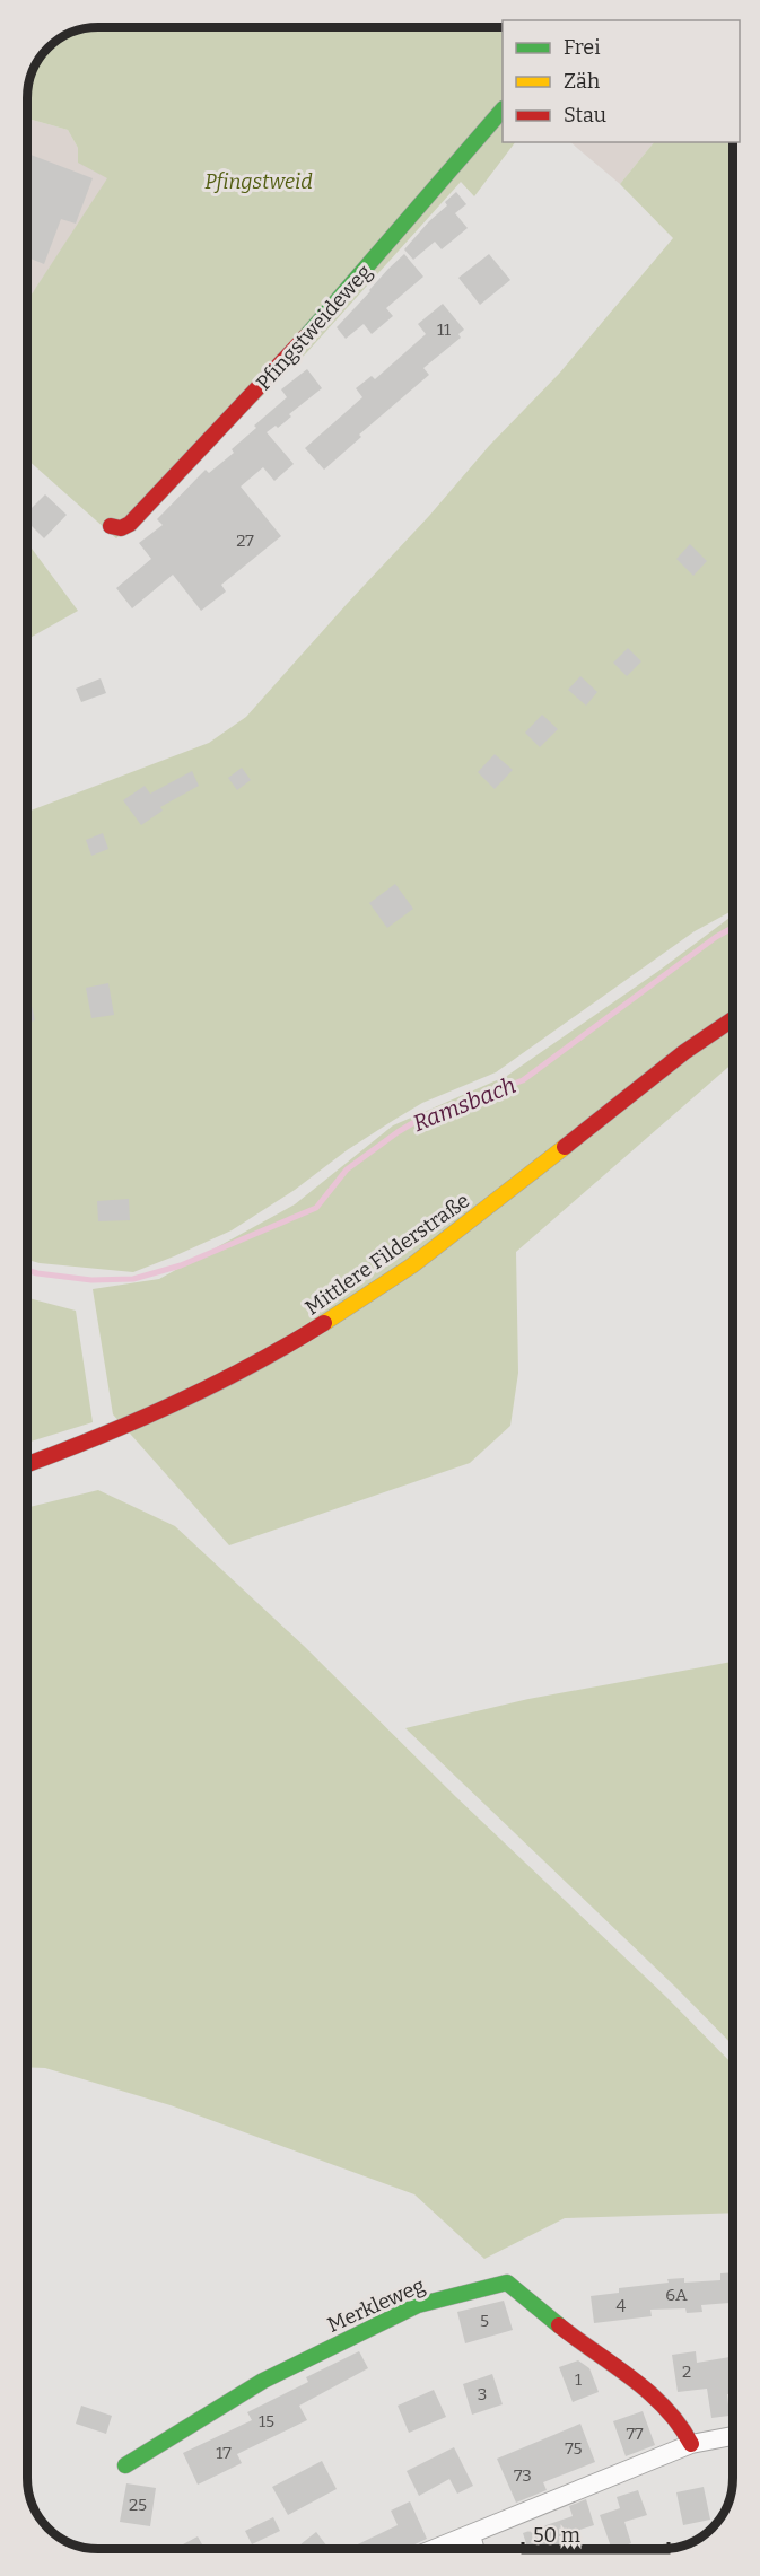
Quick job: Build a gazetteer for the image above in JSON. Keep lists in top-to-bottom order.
{
  "streets": {
    "street": ["Pfingstweideweg", "Mittlere Filderstraße", "Merkleweg"]
  },
  "water": ["Ramsbach"],
  "parks": ["Pfingstweid"],
  "house_numbers": [
    "11",
    "27",
    "6A",
    "4",
    "5",
    "2",
    "1",
    "3",
    "15",
    "77",
    "75",
    "17",
    "73",
    "25"
  ],
  "legend": ["Frei", "Zäh", "Stau"],
  "scale_bar": "50 m"
}
